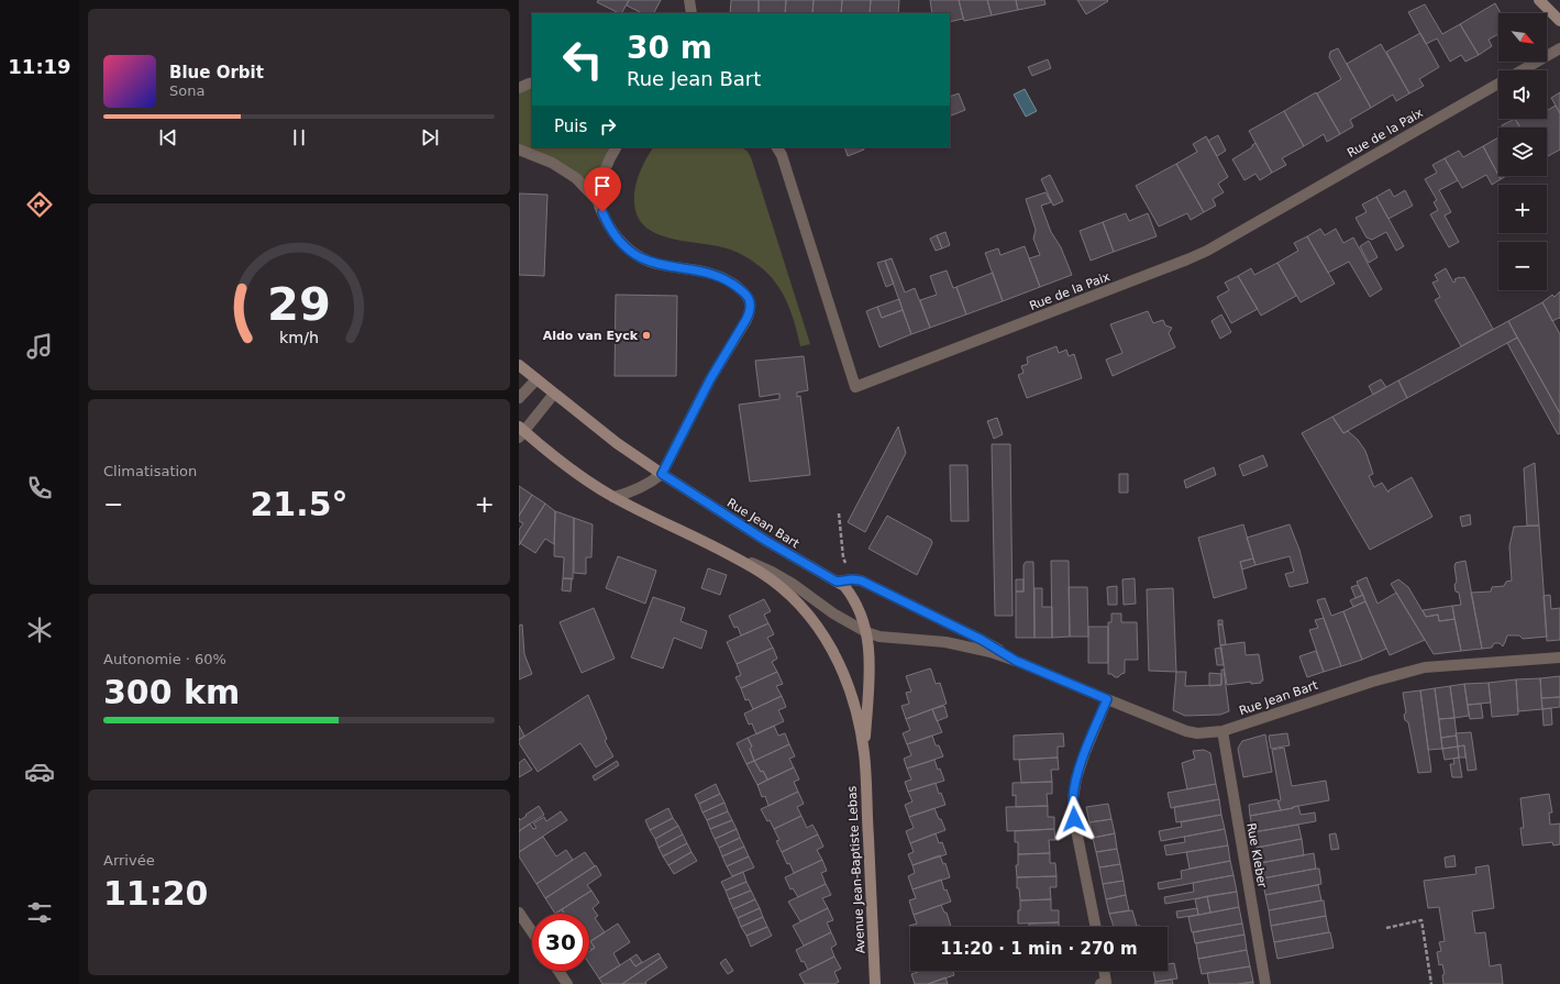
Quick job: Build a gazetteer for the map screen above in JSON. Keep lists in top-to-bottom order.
{
  "streets": {
    "street": [
      "Rue de la Paix",
      "Rue Jean Bart",
      "Rue Kleber",
      "Avenue Jean-Baptiste Lebas"
    ]
  },
  "crossings": [
    ["Rue Jean Bart", "Rue Kleber"],
    ["Rue Jean Bart", "Avenue Jean-Baptiste Lebas"]
  ],
  "places": ["Aldo van Eyck"],
  "north": "bottom right",
  "page": {
    "tabs": "11:19",
    "map_buttons": ["+", "−"],
    "turn": ["30 m", "Rue Jean Bart"],
    "song": ["Blue Orbit", "Sona"],
    "then": "Puis",
    "tile": [
      "Climatisation",
      ["Autonomie · 60%", "300 km"],
      ["Arrivée", "11:20"]
    ],
    "heat": ["−", "21.5°", "+"],
    "limit": "30",
    "trip": "11:20 · 1 min · 270 m",
    "gauge": ["29", "km/h"]
  }
}
